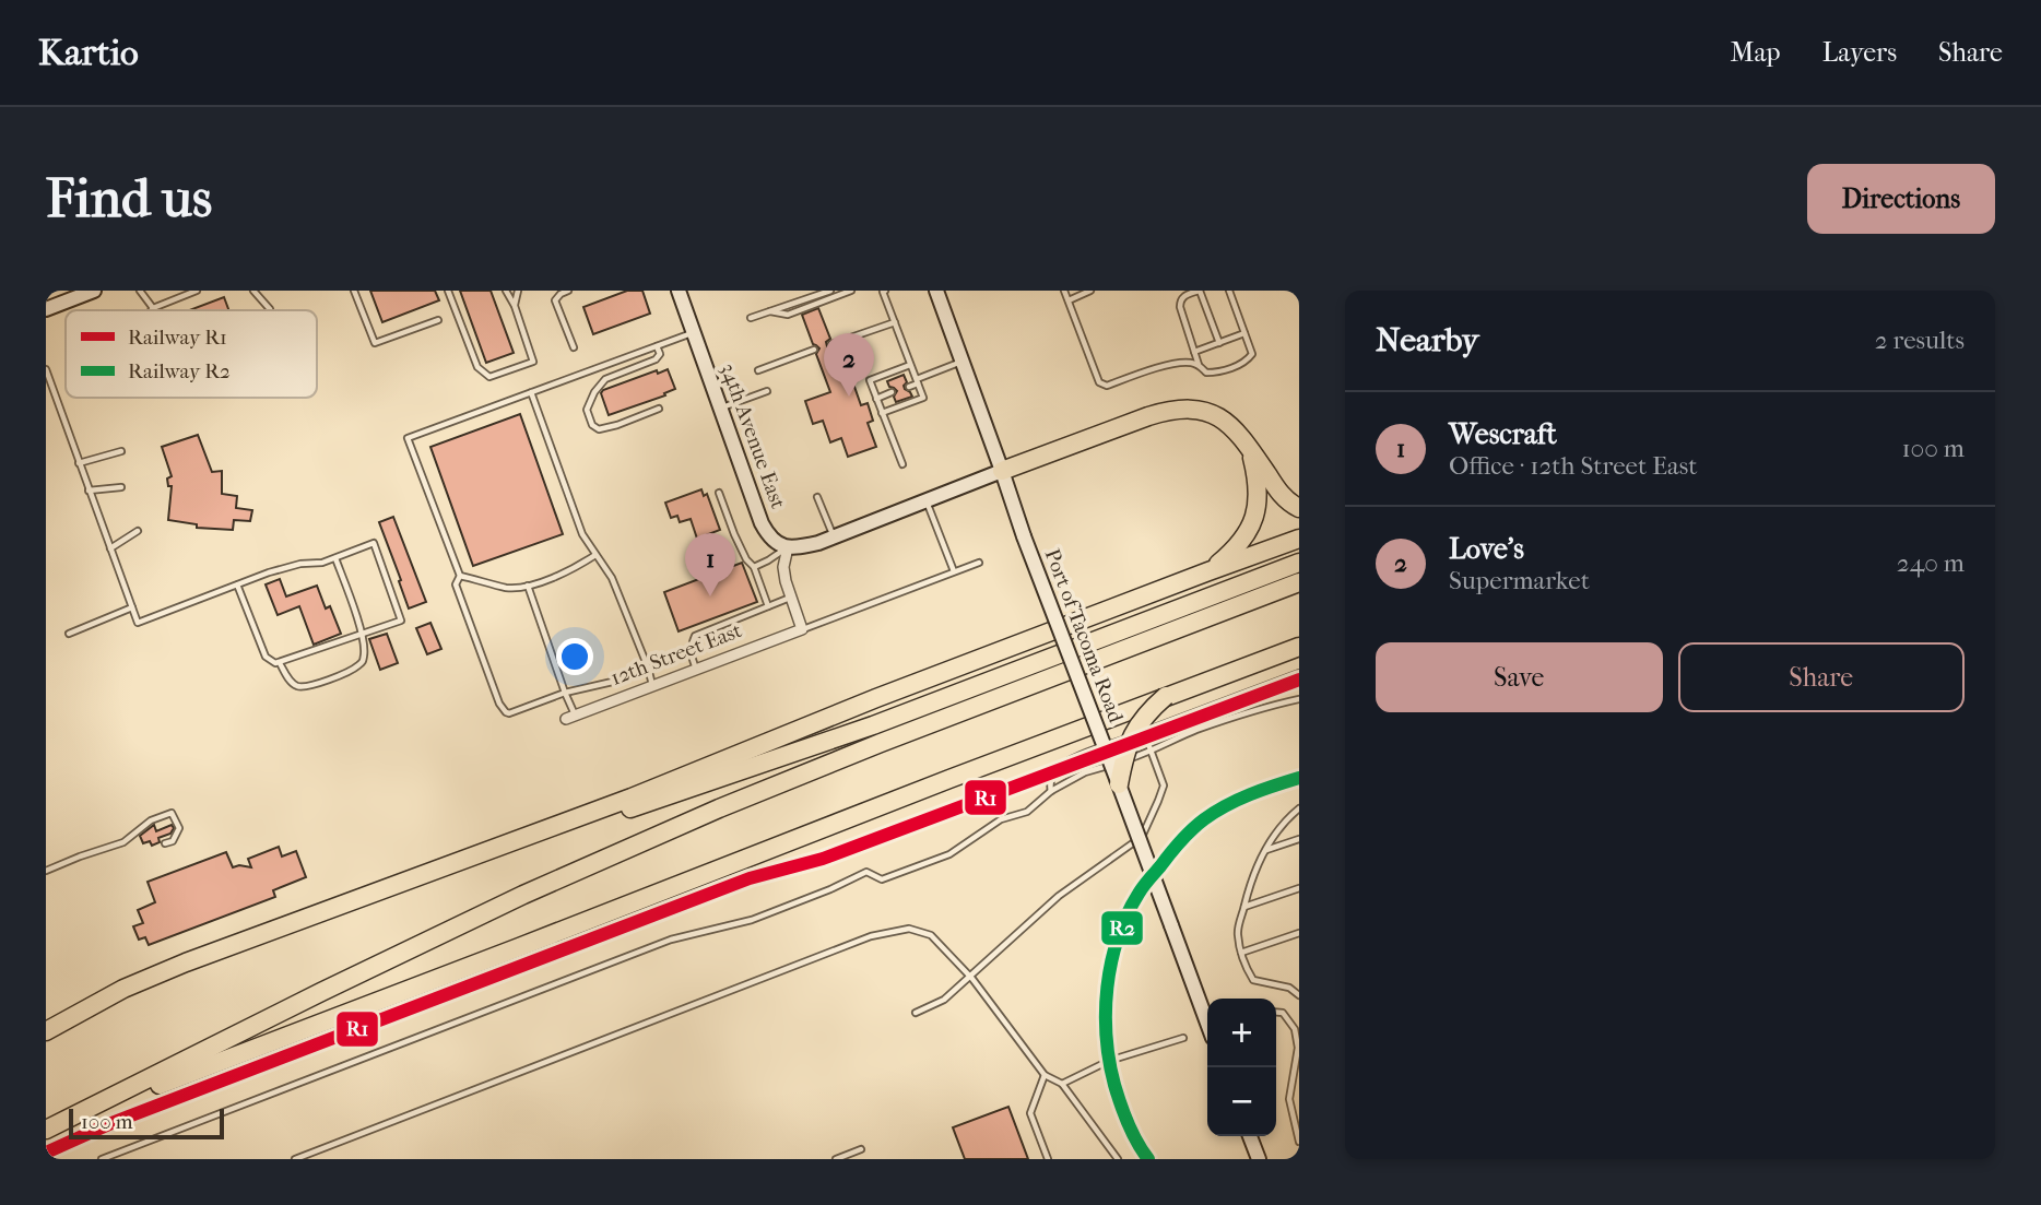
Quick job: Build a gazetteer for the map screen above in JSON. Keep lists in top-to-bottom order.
{
  "streets": {
    "main road": ["34th Avenue East", "Port of Tacoma Road"],
    "street": ["12th Street East"]
  },
  "lines": ["rail line R1", "rail line R2"],
  "legend": ["Railway R1", "Railway R2"],
  "scale_bar": "100 m",
  "page": {
    "header": "Kartio",
    "nav": ["Map", "Layers", "Share"],
    "buttons": [
      "Directions",
      ["Save", "Share"]
    ],
    "title": "Find us",
    "heading": ["Nearby", "2 results"],
    "pins": ["2", "1"],
    "list": [
      {
        "mark": "1",
        "name": "Wescraft",
        "note": "Office · 12th Street East",
        "value": "100 m"
      },
      {
        "mark": "2",
        "name": "Love's",
        "note": "Supermarket",
        "value": "240 m"
      }
    ],
    "map_buttons": ["+", "−"],
    "scale": "100 m"
  }
}
